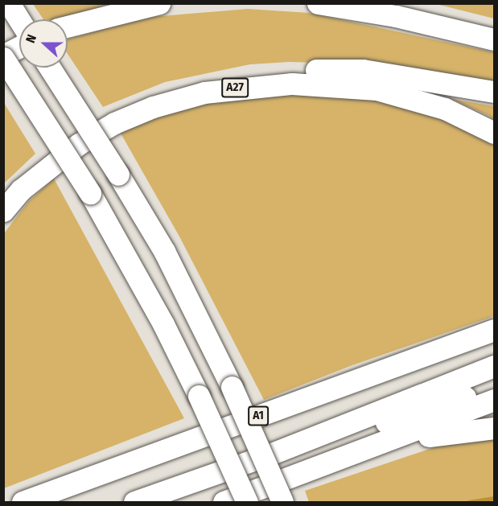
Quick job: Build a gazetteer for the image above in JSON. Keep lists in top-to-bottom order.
{
  "streets": {
    "highway": ["A27", "A1"]
  },
  "north": "left"
}
